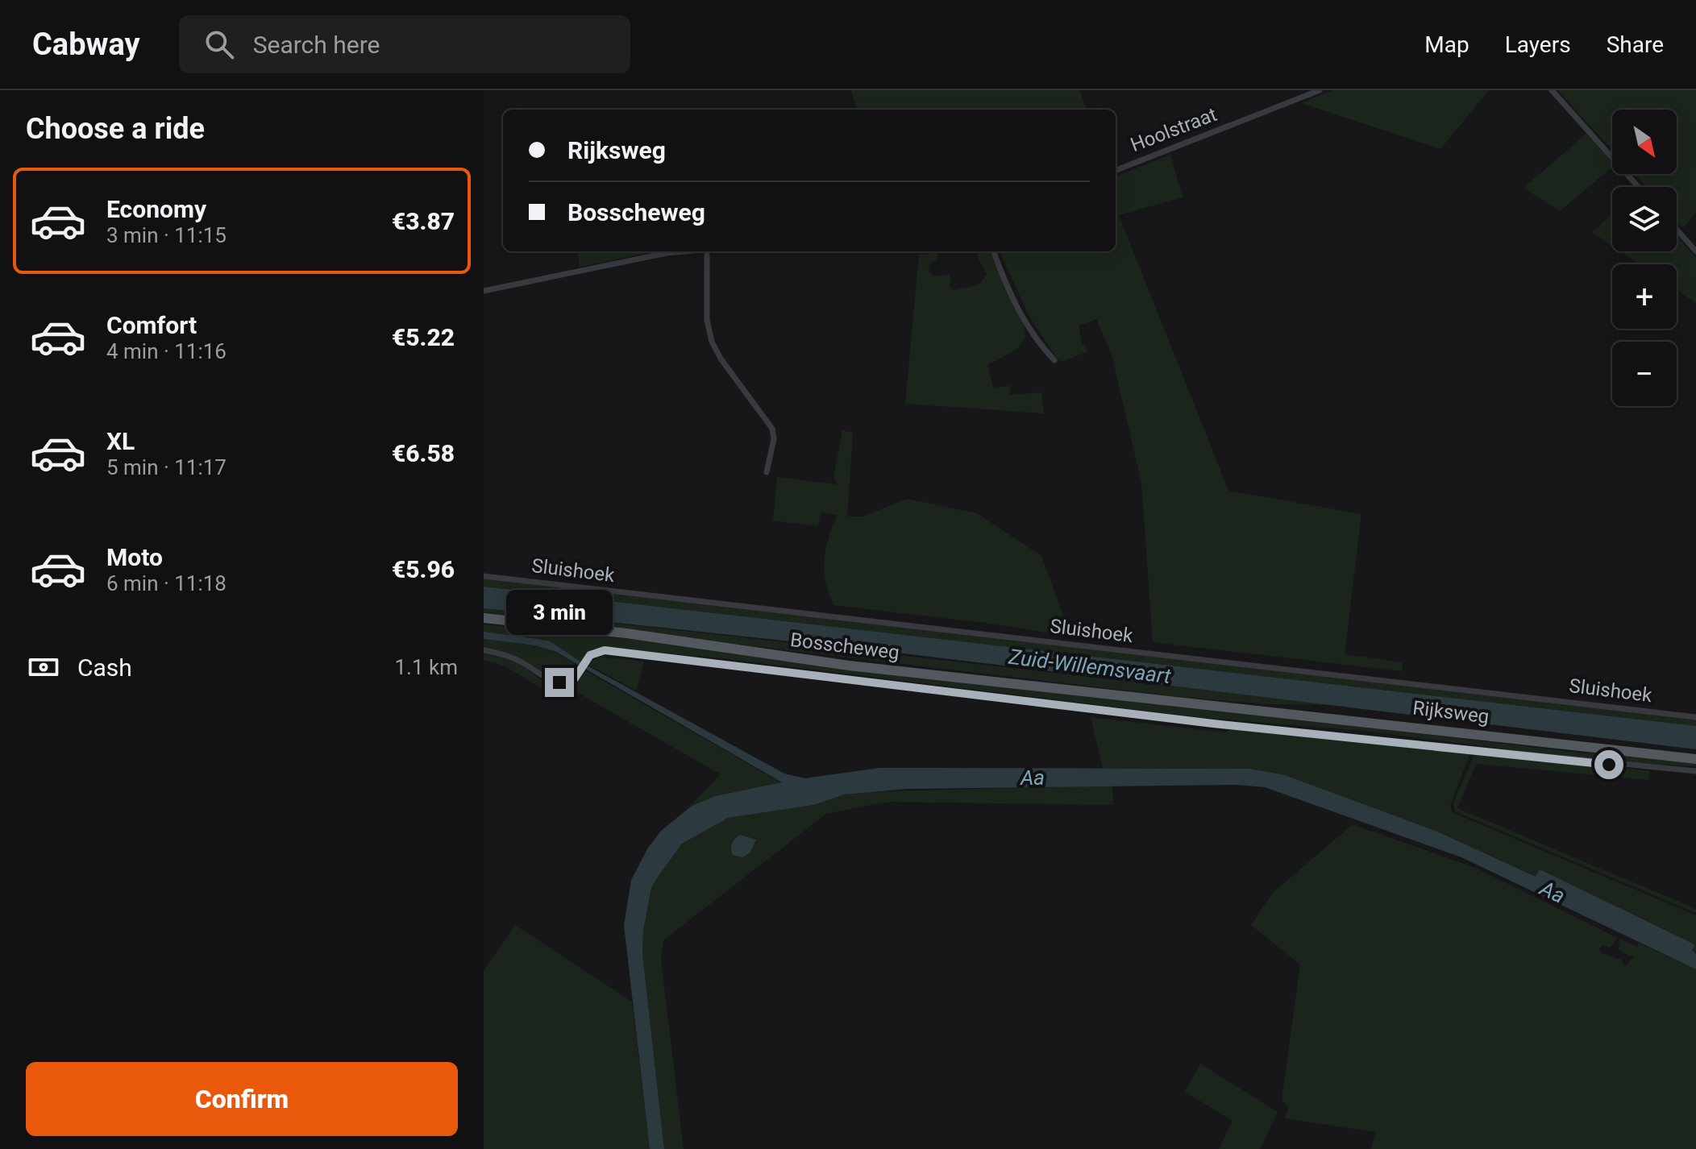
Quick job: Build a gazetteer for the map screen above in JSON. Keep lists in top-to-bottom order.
{
  "streets": {
    "main road": ["Bosscheweg", "Rijksweg"],
    "street": ["Hoolstraat", "Sluishoek"]
  },
  "crossings": [
    ["Bosscheweg", "Rijksweg"]
  ],
  "water": ["Zuid-Willemsvaart", "Aa"],
  "north": "bottom right",
  "page": {
    "header": "Cabway",
    "search": "Search here",
    "nav": ["Map", "Layers", "Share"],
    "heading": "Choose a ride",
    "map_buttons": ["+", "−"],
    "banner": ["Rijksweg", "Bosscheweg"],
    "list": [
      {
        "name": "Economy",
        "note": "3 min · 11:15",
        "value": "€3.87"
      },
      {
        "name": "Comfort",
        "note": "4 min · 11:16",
        "value": "€5.22"
      },
      {
        "name": "XL",
        "note": "5 min · 11:17",
        "value": "€6.58"
      },
      {
        "name": "Moto",
        "note": "6 min · 11:18",
        "value": "€5.96"
      }
    ],
    "bubble": "3 min",
    "pay": ["Cash", "1.1 km"],
    "buttons": "Confirm"
  }
}
